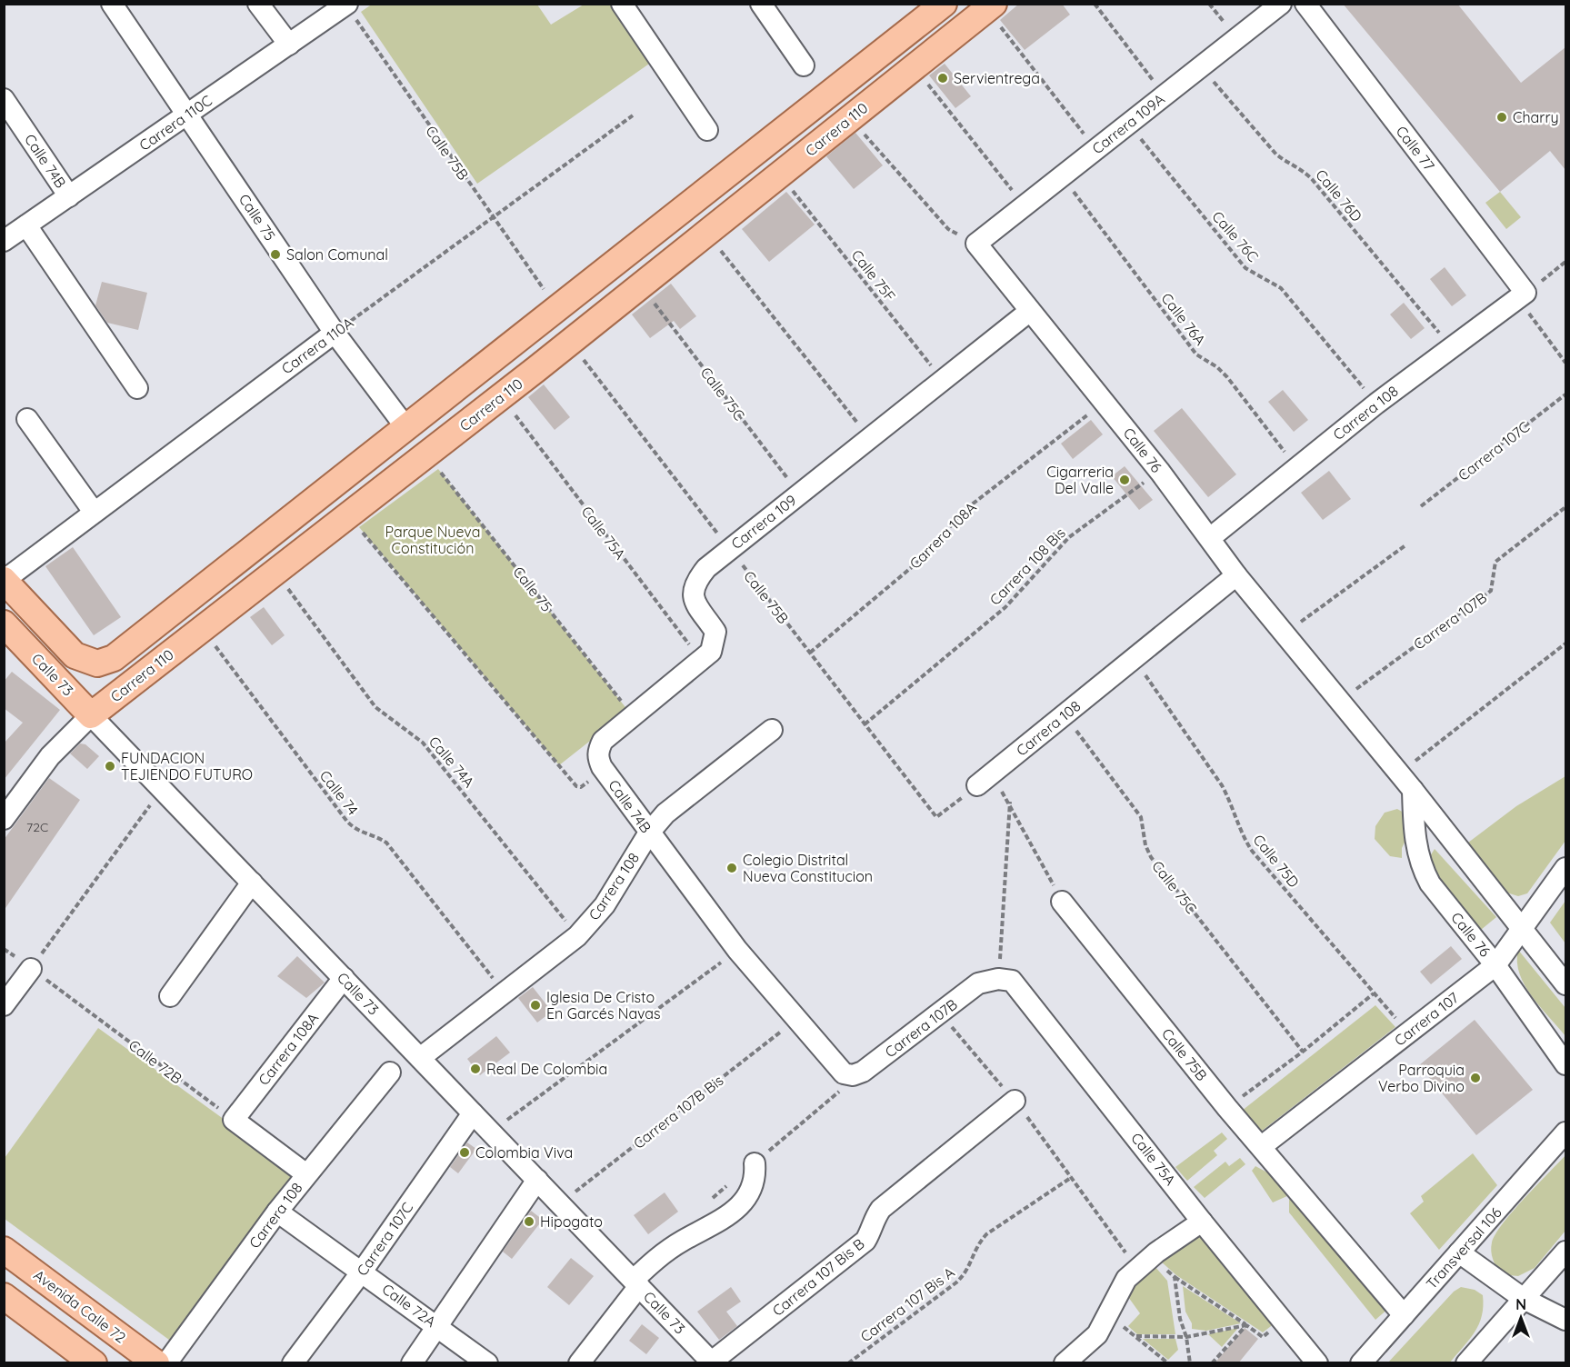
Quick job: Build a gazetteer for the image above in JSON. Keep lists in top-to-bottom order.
{
  "streets": {
    "main road": ["Carrera 110", "Calle 73", "Avenida Calle 72"],
    "street": [
      "Carrera 110C",
      "Carrera 109A",
      "Calle 77",
      "Calle 75B",
      "Calle 74B",
      "Calle 75",
      "Carrera 110A",
      "Carrera 108",
      "Calle 76",
      "Carrera 107C",
      "Carrera 109",
      "Calle 75A",
      "Carrera 108A",
      "Carrera 107B",
      "Carrera 107",
      "Transversal 106",
      "Carrera 107 Bis B",
      "Calle 72A"
    ],
    "path": [
      "Calle 76D",
      "Calle 76C",
      "Calle 75F",
      "Calle 76A",
      "Calle 75C",
      "Carrera 108 Bis",
      "Calle 74A",
      "Calle 74",
      "Calle 75D",
      "Calle 72B",
      "Carrera 107B Bis",
      "Carrera 107 Bis A"
    ]
  },
  "crossings": [
    ["Carrera 110C", "Calle 75B"],
    ["Carrera 110C", "Calle 74B"],
    ["Carrera 110C", "Calle 75"],
    ["Carrera 109A", "Calle 76D"],
    ["Carrera 109A", "Calle 76C"],
    ["Carrera 109A", "Calle 76A"],
    ["Carrera 109A", "Calle 76"],
    ["Carrera 110", "Calle 75"],
    ["Carrera 110", "Calle 73"],
    ["Calle 77", "Carrera 108"],
    ["Calle 75B", "Carrera 110A"],
    ["Calle 75B", "Carrera 108"],
    ["Calle 75B", "Carrera 109"],
    ["Calle 75B", "Carrera 108A"],
    ["Calle 75B", "Carrera 108 Bis"],
    ["Calle 75B", "Carrera 107"],
    ["Calle 75B", "Transversal 106"],
    ["Calle 74B", "Carrera 108"],
    ["Calle 74B", "Carrera 109"],
    ["Calle 74B", "Carrera 107B"],
    ["Calle 74B", "Carrera 107B Bis"],
    ["Calle 76D", "Carrera 108"],
    ["Calle 75", "Carrera 110A"],
    ["Calle 75", "Carrera 109"],
    ["Calle 76C", "Carrera 108"],
    ["Calle 75F", "Carrera 109"],
    ["Calle 76A", "Carrera 108"],
    ["Carrera 110A", "Calle 73"],
    ["Calle 75C", "Carrera 108"],
    ["Calle 75C", "Carrera 109"],
    ["Carrera 108", "Calle 76"],
    ["Carrera 108", "Calle 73"],
    ["Carrera 108", "Calle 74A"],
    ["Carrera 108", "Calle 74"],
    ["Carrera 108", "Calle 75D"],
    ["Carrera 108", "Calle 72A"],
    ["Calle 76", "Carrera 109"],
    ["Calle 76", "Carrera 108A"],
    ["Calle 76", "Carrera 108 Bis"],
    ["Calle 76", "Carrera 107B"],
    ["Calle 76", "Carrera 107"],
    ["Carrera 107C", "Calle 73"],
    ["Carrera 107C", "Calle 72A"],
    ["Carrera 109", "Calle 75A"],
    ["Calle 75A", "Carrera 107B"],
    ["Carrera 108A", "Calle 73"],
    ["Carrera 108A", "Calle 72B"],
    ["Calle 73", "Carrera 107B Bis"],
    ["Calle 73", "Carrera 107 Bis B"],
    ["Calle 75D", "Carrera 107"]
  ],
  "parks": ["Parque Nueva Constitución"],
  "places": [
    "Servientrega",
    "Charry",
    "Salon Comunal",
    "Cigarreria Del Valle",
    "FUNDACION TEJIENDO FUTURO",
    "Colegio Distrital Nueva Constitucion",
    "Iglesia De Cristo En Garcés Navas",
    "Real De Colombia",
    "Parroquia Verbo Divino",
    "Colombia Viva",
    "Hipogato"
  ],
  "house_numbers": ["72C"],
  "north": "top"
}
